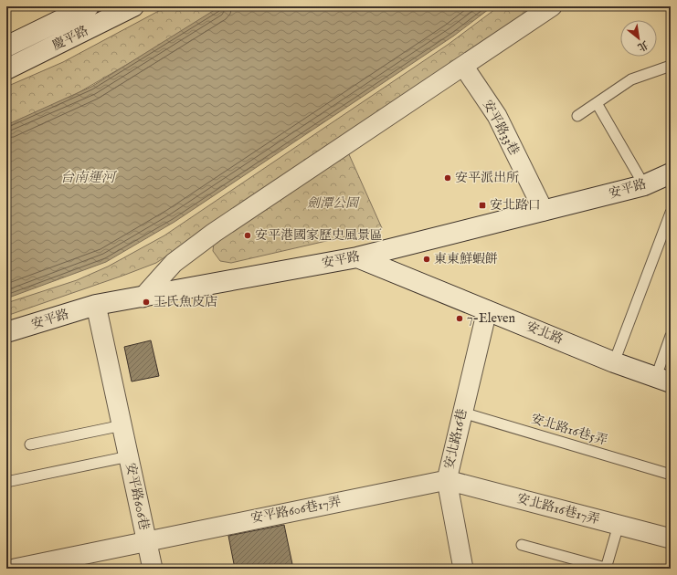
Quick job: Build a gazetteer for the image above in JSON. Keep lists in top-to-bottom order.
{
  "streets": {
    "street": [
      "慶平路",
      "安平路33巷",
      "安平路",
      "安北路",
      "安北路16巷",
      "安平路606巷",
      "安北路16巷17弄",
      "安平路606巷17弄"
    ],
    "lane": ["安北路16巷5弄"]
  },
  "crossings": [
    ["安平路33巷", "安平路"],
    ["安平路", "安北路"],
    ["安平路", "安平路606巷"],
    ["安北路", "安北路16巷"],
    ["安北路16巷5弄", "安北路16巷"],
    ["安北路16巷", "安北路16巷17弄"],
    ["安北路16巷", "安平路606巷17弄"],
    ["安平路606巷", "安平路606巷17弄"],
    ["安北路16巷17弄", "安平路606巷17弄"]
  ],
  "water": ["台南運河"],
  "parks": ["劍潭公園"],
  "places": {
    "other": [
      "安平派出所",
      "安平港國家歷史風景區",
      "東東鮮蝦餅",
      "王氏魚皮店",
      "7-Eleven"
    ],
    "transit": ["安北路口"]
  },
  "north": "bottom right"
}
